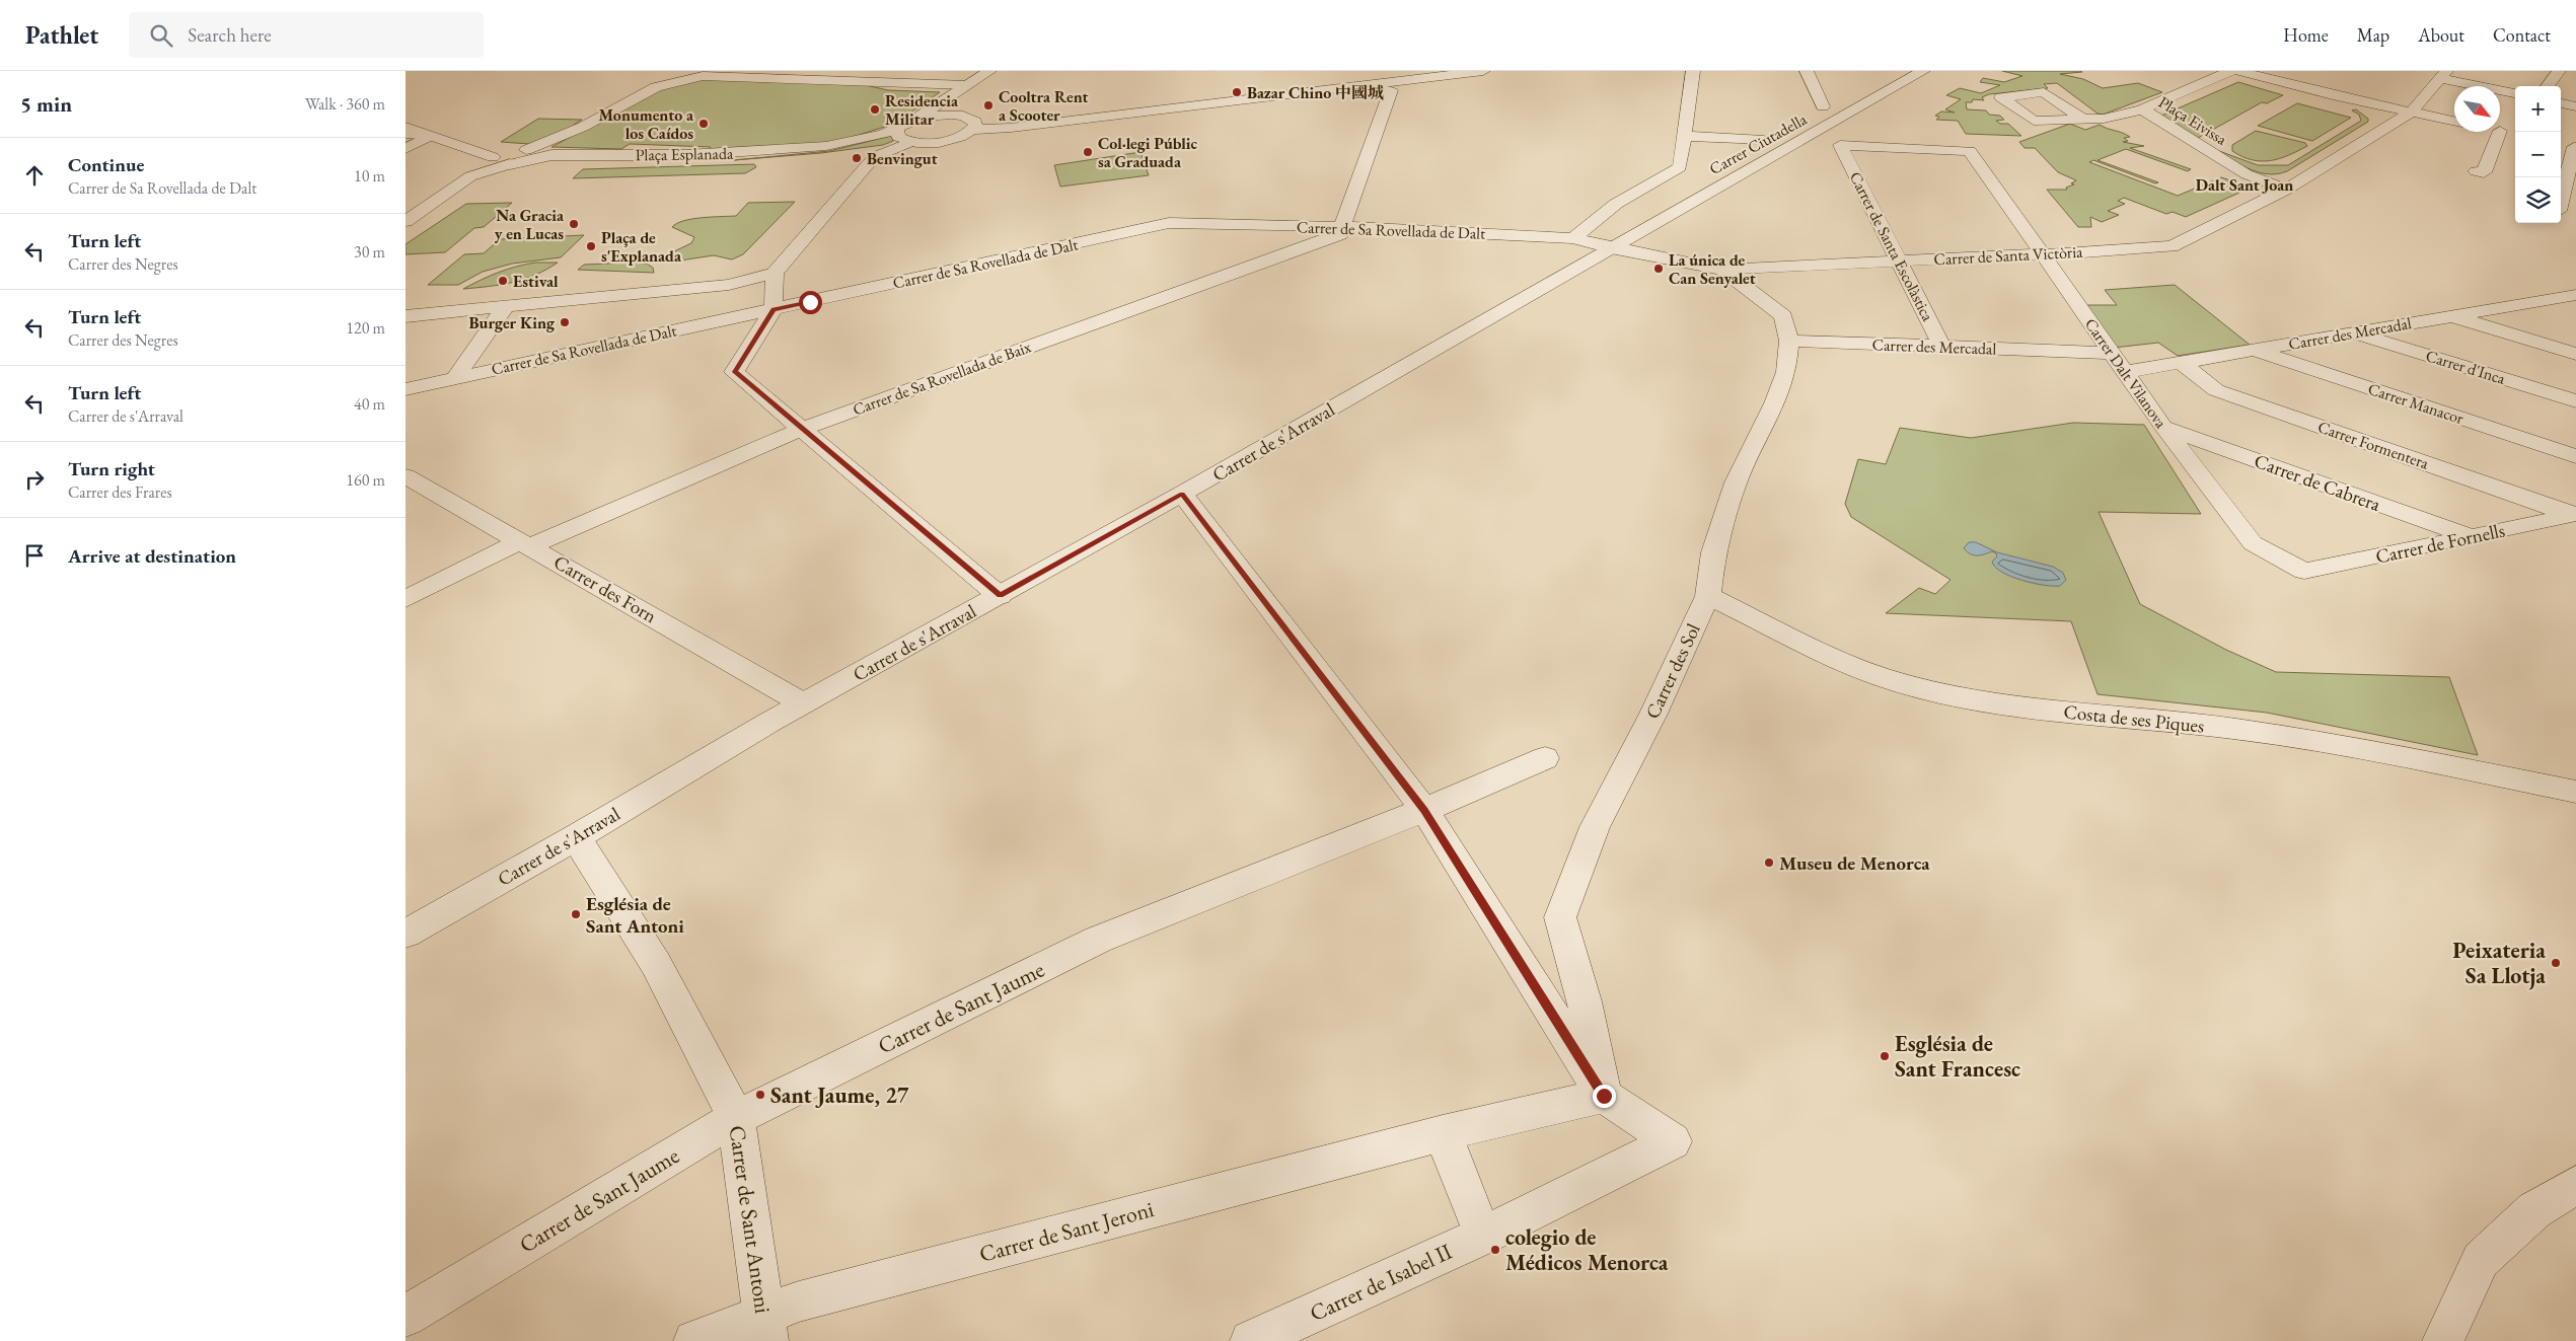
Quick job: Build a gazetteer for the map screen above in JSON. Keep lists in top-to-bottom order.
{
  "streets": {
    "street": [
      "Plaça Eivissa",
      "Carrer Ciutadella",
      "Plaça Esplanada",
      "Carrer de Sa Rovellada de Dalt",
      "Carrer de Santa Escolàstica",
      "Carrer de Santa Victòria",
      "Carrer des Mercadal",
      "Carrer d'Inca",
      "Carrer Dalt Vilanova",
      "Carrer de Sa Rovellada de Baix",
      "Carrer Manacor",
      "Carrer de s'Arraval",
      "Carrer Formentera",
      "Carrer de Cabrera",
      "Carrer de Fornells",
      "Carrer des Forn",
      "Carrer des Sol",
      "Costa de ses Piques",
      "Carrer de Sant Jaume",
      "Carrer de Sant Antoni",
      "Carrer de Sant Jeroni",
      "Carrer de Isabel II"
    ]
  },
  "crossings": [
    ["Plaça Eivissa", "Carrer de Santa Victòria"],
    ["Carrer Ciutadella", "Carrer de Santa Victòria"],
    ["Carrer Ciutadella", "Carrer de s'Arraval"],
    ["Carrer de Sa Rovellada de Dalt", "Carrer de Santa Victòria"],
    ["Carrer de Sa Rovellada de Dalt", "Carrer de Sa Rovellada de Baix"],
    ["Carrer de Santa Escolàstica", "Carrer de Santa Victòria"],
    ["Carrer de Santa Escolàstica", "Carrer des Mercadal"],
    ["Carrer de Santa Escolàstica", "Carrer Dalt Vilanova"],
    ["Carrer de Santa Victòria", "Carrer Dalt Vilanova"],
    ["Carrer de Santa Victòria", "Carrer de s'Arraval"],
    ["Carrer de Santa Victòria", "Carrer des Sol"],
    ["Carrer des Mercadal", "Carrer d'Inca"],
    ["Carrer des Mercadal", "Carrer Dalt Vilanova"],
    ["Carrer des Mercadal", "Carrer Manacor"],
    ["Carrer des Mercadal", "Carrer Formentera"],
    ["Carrer des Mercadal", "Carrer des Sol"],
    ["Carrer Dalt Vilanova", "Carrer de Cabrera"],
    ["Carrer Dalt Vilanova", "Carrer de Fornells"],
    ["Carrer de Sa Rovellada de Baix", "Carrer des Forn"],
    ["Carrer de s'Arraval", "Carrer des Forn"],
    ["Carrer de s'Arraval", "Carrer de Sant Antoni"],
    ["Carrer Formentera", "Carrer de Fornells"],
    ["Carrer de Cabrera", "Carrer de Fornells"],
    ["Carrer des Sol", "Costa de ses Piques"],
    ["Carrer des Sol", "Carrer de Sant Jeroni"],
    ["Carrer des Sol", "Carrer de Isabel II"],
    ["Carrer de Sant Jaume", "Carrer de Sant Antoni"],
    ["Carrer de Sant Antoni", "Carrer de Sant Jeroni"],
    ["Carrer de Sant Jeroni", "Carrer de Isabel II"]
  ],
  "districts": ["Dalt Sant Joan"],
  "places": [
    "Bazar Chino 中國城",
    "Cooltra Rent a Scooter",
    "Residencia Militar",
    "Monumento a los Caídos",
    "Col·legi Públic sa Graduada",
    "Benvingut",
    "Na Gracia y en Lucas",
    "Plaça de s'Explanada",
    "La única de Can Senyalet",
    "Estival",
    "Burger King",
    "Museu de Menorca",
    "Església de Sant Antoni",
    "Peixateria Sa Llotja",
    "Església de Sant Francesc",
    "Sant Jaume, 27",
    "colegio de Médicos Menorca"
  ],
  "north": "bottom right",
  "page": {
    "header": "Pathlet",
    "search": "Search here",
    "nav": [
      "Home",
      "Map",
      "About",
      "Contact"
    ],
    "heading": ["5 min", "Walk · 360 m"],
    "map_buttons": ["+", "−"],
    "list": [
      ["Continue", "Carrer de Sa Rovellada de Dalt", "10 m"],
      ["Turn left", "Carrer des Negres", "30 m"],
      ["Turn left", "Carrer des Negres", "120 m"],
      ["Turn left", "Carrer de s'Arraval", "40 m"],
      ["Turn right", "Carrer des Frares", "160 m"],
      "Arrive at destination"
    ]
  }
}
